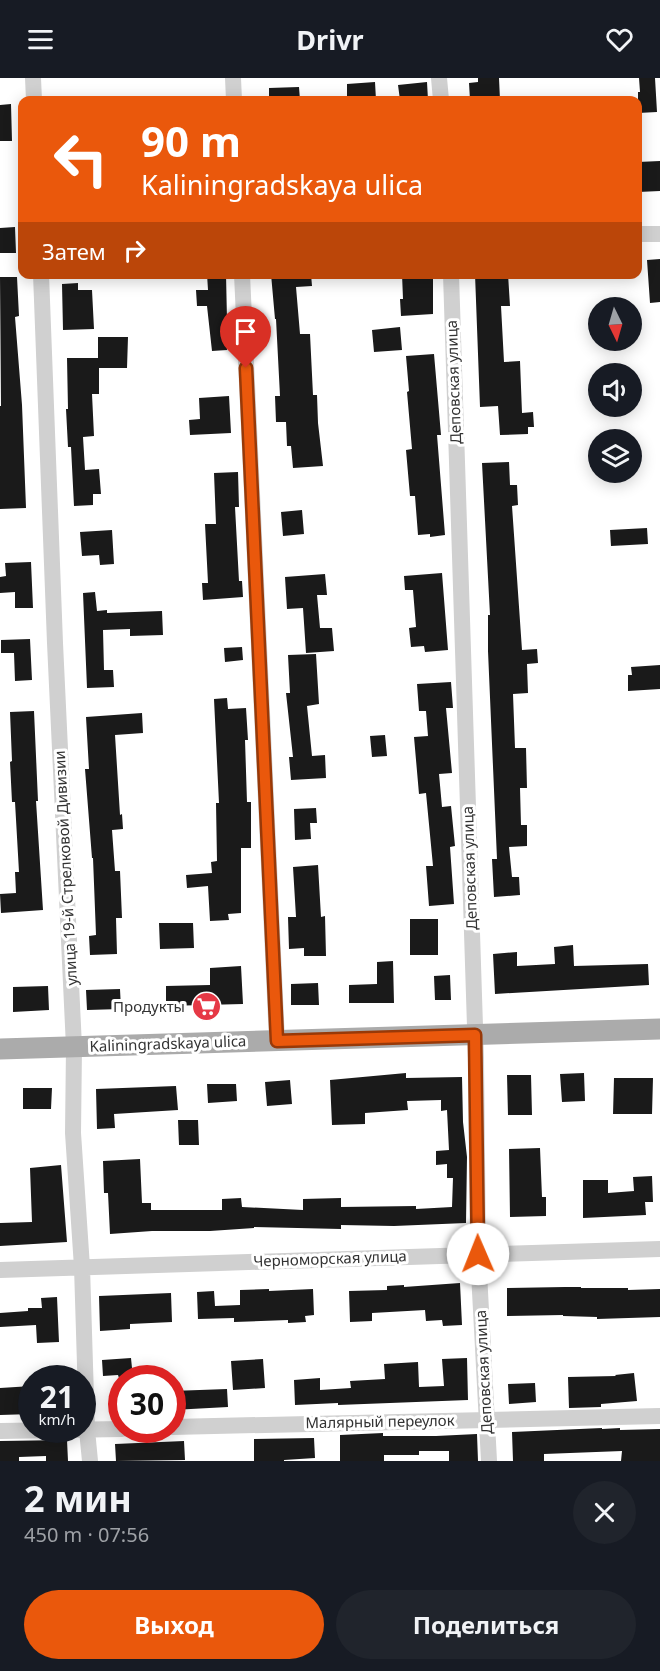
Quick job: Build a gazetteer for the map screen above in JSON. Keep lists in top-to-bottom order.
{
  "streets": {
    "main road": ["Kaliningradskaya ulica"],
    "street": [
      "Деповская улица",
      "улица 19-й Стрелковой Дивизии",
      "Черноморская улица",
      "Малярный переулок"
    ]
  },
  "crossings": [
    ["Деповская улица", "Kaliningradskaya ulica"],
    ["Деповская улица", "Черноморская улица"],
    ["Деповская улица", "Малярный переулок"],
    ["улица 19-й Стрелковой Дивизии", "Kaliningradskaya ulica"],
    ["улица 19-й Стрелковой Дивизии", "Черноморская улица"]
  ],
  "places": {
    "supermarket": ["Продукты"]
  },
  "north": "bottom",
  "page": {
    "header": "Drivr",
    "turn": ["90 m", "Kaliningradskaya ulica"],
    "then": "Затем",
    "speed": "21 km/h",
    "limit": "30",
    "heading": ["2 мин", "450 m · 07:56"],
    "buttons": ["Выход", "Поделиться"]
  }
}
